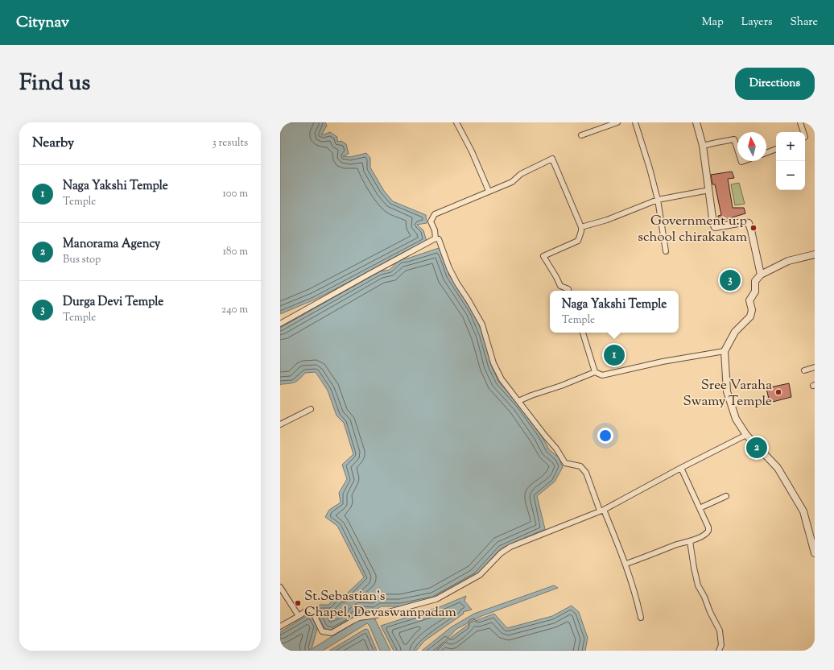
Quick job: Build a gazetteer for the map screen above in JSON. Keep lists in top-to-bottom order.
{
  "places": ["Government u.p school chirakakam", "Sree Varaha Swamy Temple", "St.Sebastian's Chapel, Devaswampadam"],
  "north": "top",
  "page": {
    "header": "Citynav",
    "nav": ["Map", "Layers", "Share"],
    "title": "Find us",
    "buttons": "Directions",
    "heading": ["Nearby", "3 results"],
    "map_buttons": ["+", "−"],
    "list": [
      {
        "mark": "1",
        "name": "Naga Yakshi Temple",
        "note": "Temple",
        "value": "100 m"
      },
      {
        "mark": "2",
        "name": "Manorama Agency",
        "note": "Bus stop",
        "value": "180 m"
      },
      {
        "mark": "3",
        "name": "Durga Devi Temple",
        "note": "Temple",
        "value": "240 m"
      }
    ],
    "pins": ["3", "1", "2"],
    "popup": ["Naga Yakshi Temple", "Temple"]
  }
}
